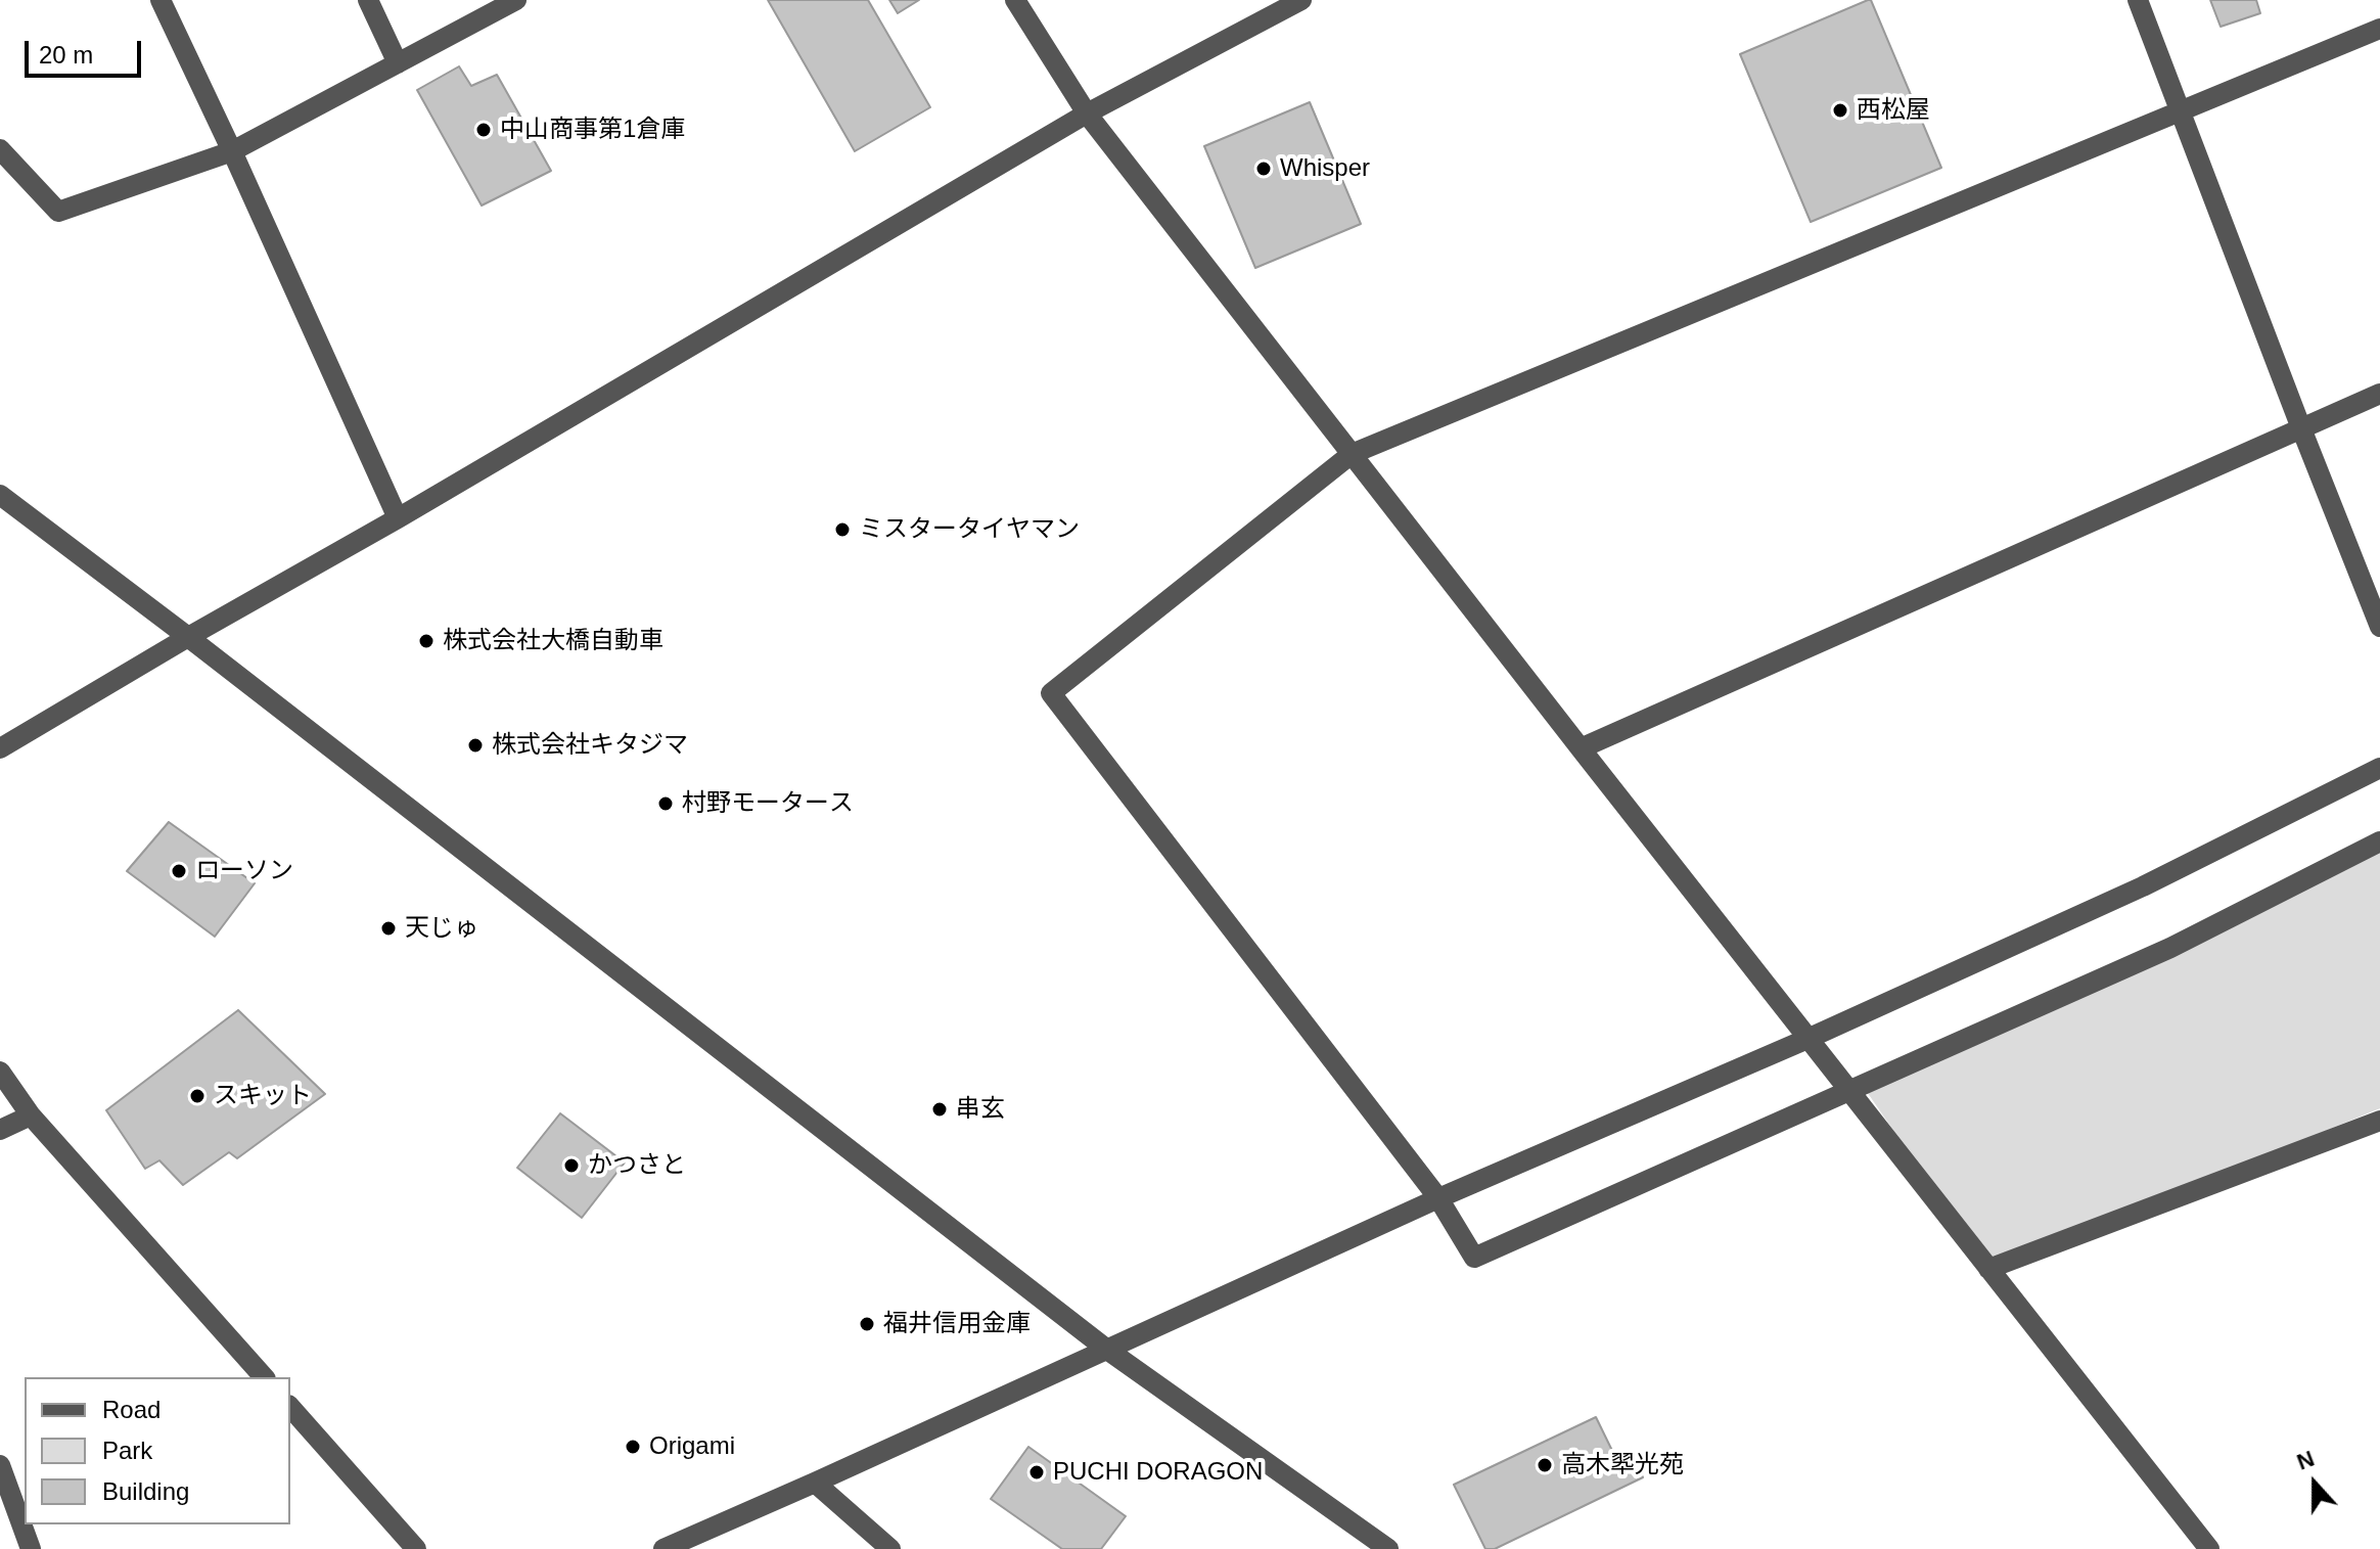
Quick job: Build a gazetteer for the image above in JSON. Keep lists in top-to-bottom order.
{
  "places": [
    "西松屋",
    "中山商事第1倉庫",
    "Whisper",
    "ミスタータイヤマン",
    "株式会社大橋自動車",
    "株式会社キタジマ",
    "村野モータース",
    "ローソン",
    "天じゅ",
    "スキット",
    "串玄",
    "かつさと",
    "福井信用金庫",
    "Origami",
    "高木翆光苑",
    "PUCHI DORAGON"
  ],
  "legend": ["Road", "Park", "Building"],
  "scale_bar": "20 m",
  "north": "top"
}
